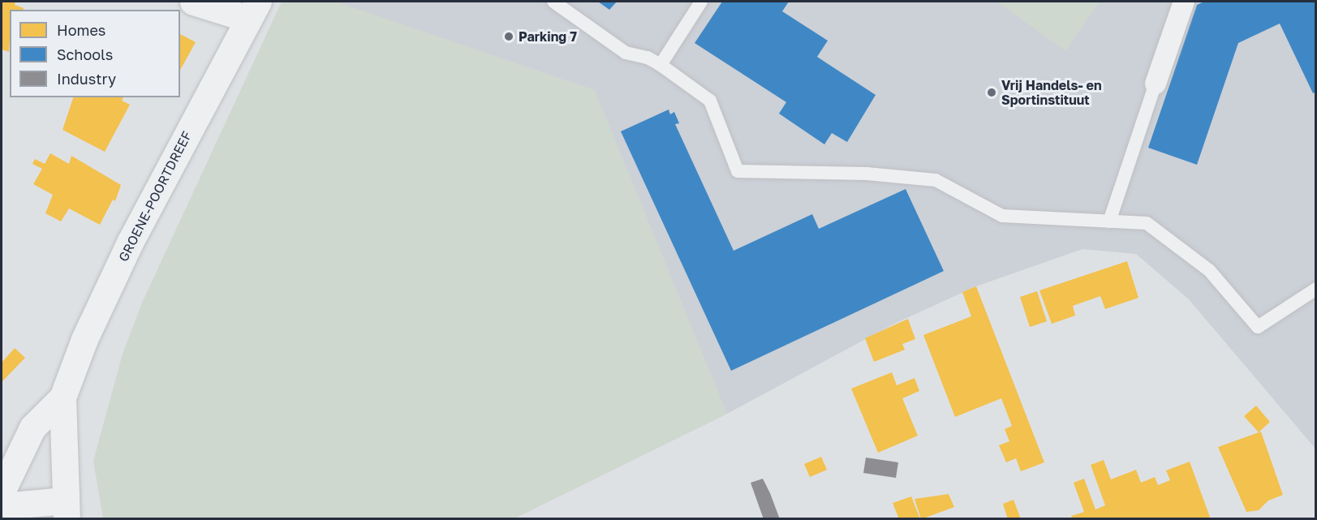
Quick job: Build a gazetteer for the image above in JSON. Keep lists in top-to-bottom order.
{
  "streets": {
    "street": ["GROENE-POORTDREEF"]
  },
  "places": ["Parking 7", "Vrij Handels- en Sportinstituut"],
  "legend": ["Homes", "Schools", "Industry"]
}
